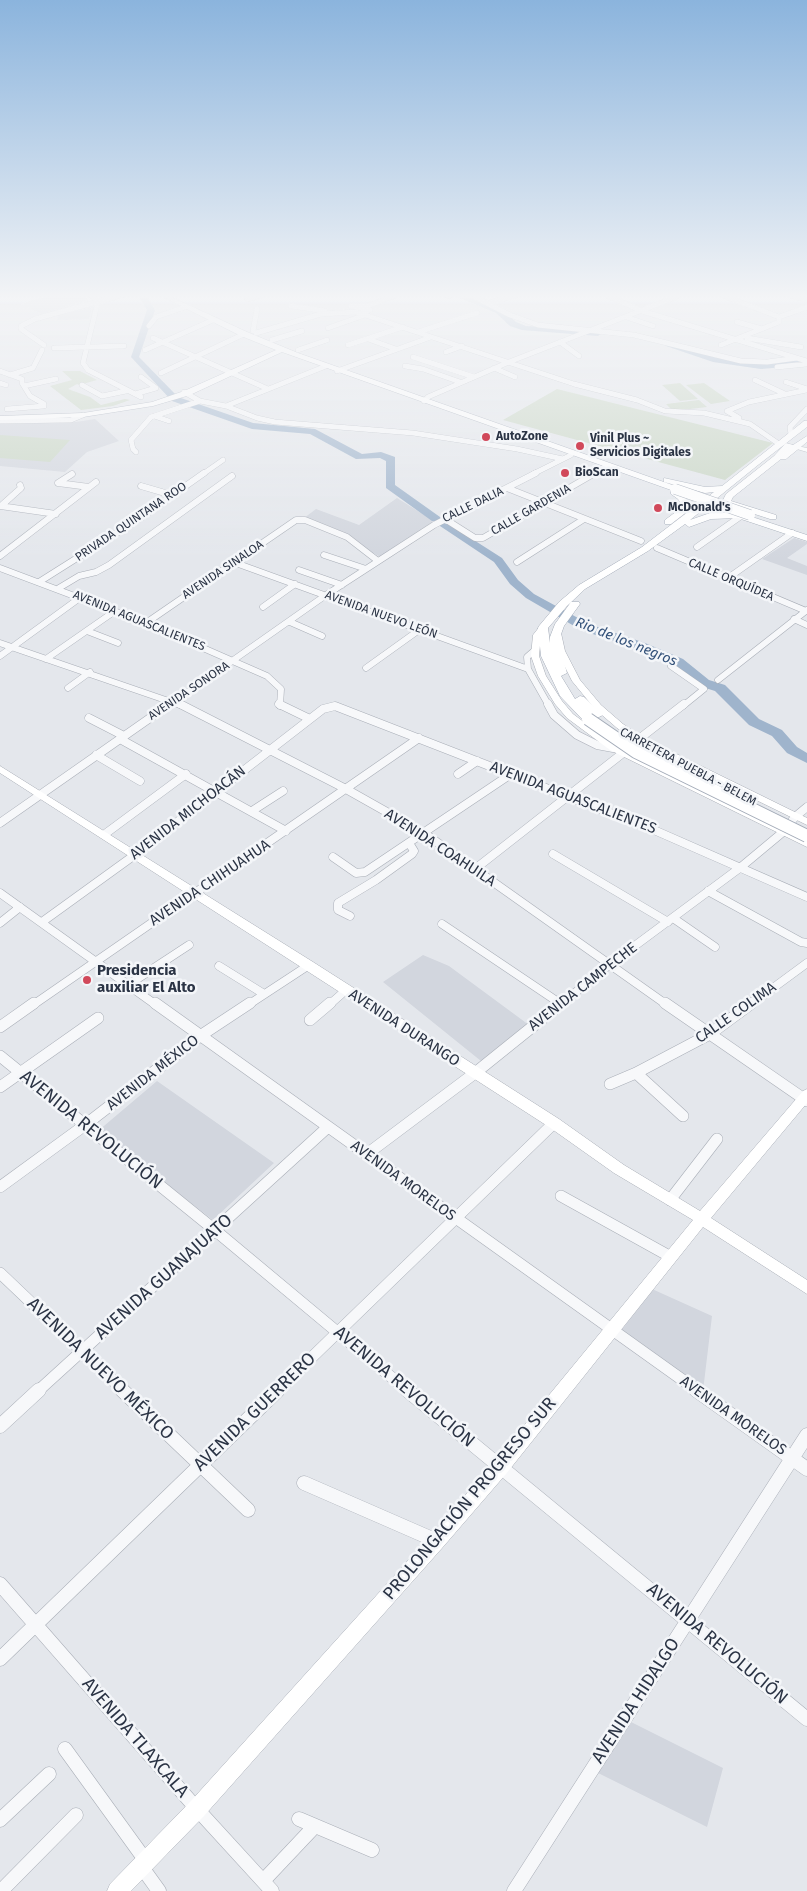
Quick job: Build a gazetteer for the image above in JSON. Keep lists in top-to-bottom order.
{
  "streets": {
    "main road": ["CARRETERA PUEBLA - BELEM"],
    "street": [
      "CALLE DALIA",
      "CALLE GARDENIA",
      "PRIVADA QUINTANA ROO",
      "AVENIDA SINALOA",
      "CALLE ORQUÍDEA",
      "AVENIDA NUEVO LEÓN",
      "AVENIDA AGUASCALIENTES",
      "AVENIDA SONORA",
      "AVENIDA MICHOACÁN",
      "AVENIDA COAHUILA",
      "AVENIDA CHIHUAHUA",
      "AVENIDA CAMPECHE",
      "CALLE COLIMA",
      "AVENIDA DURANGO",
      "AVENIDA MÉXICO",
      "AVENIDA REVOLUCIÓN",
      "AVENIDA MORELOS",
      "AVENIDA GUANAJUATO",
      "AVENIDA NUEVO MÉXICO",
      "AVENIDA GUERRERO",
      "PROLONGACIÓN PROGRESO SUR",
      "AVENIDA HIDALGO",
      "AVENIDA TLAXCALA"
    ]
  },
  "crossings": [
    ["CALLE DALIA", "CALLE GARDENIA"],
    ["CALLE DALIA", "AVENIDA SINALOA"],
    ["CALLE DALIA", "AVENIDA SONORA"],
    ["PRIVADA QUINTANA ROO", "AVENIDA AGUASCALIENTES"],
    ["AVENIDA SINALOA", "AVENIDA NUEVO LEÓN"],
    ["AVENIDA SINALOA", "AVENIDA AGUASCALIENTES"],
    ["AVENIDA SINALOA", "AVENIDA SONORA"],
    ["AVENIDA NUEVO LEÓN", "AVENIDA SONORA"],
    ["AVENIDA AGUASCALIENTES", "AVENIDA SONORA"],
    ["AVENIDA AGUASCALIENTES", "AVENIDA MICHOACÁN"],
    ["AVENIDA AGUASCALIENTES", "AVENIDA CHIHUAHUA"],
    ["AVENIDA AGUASCALIENTES", "AVENIDA CAMPECHE"],
    ["AVENIDA SONORA", "AVENIDA COAHUILA"],
    ["AVENIDA SONORA", "AVENIDA DURANGO"],
    ["CARRETERA PUEBLA - BELEM", "AVENIDA CAMPECHE"],
    ["AVENIDA MICHOACÁN", "AVENIDA COAHUILA"],
    ["AVENIDA MICHOACÁN", "AVENIDA DURANGO"],
    ["AVENIDA MICHOACÁN", "AVENIDA MORELOS"],
    ["AVENIDA COAHUILA", "AVENIDA CHIHUAHUA"],
    ["AVENIDA COAHUILA", "AVENIDA CAMPECHE"],
    ["AVENIDA COAHUILA", "CALLE COLIMA"],
    ["AVENIDA COAHUILA", "PROLONGACIÓN PROGRESO SUR"],
    ["AVENIDA CHIHUAHUA", "AVENIDA DURANGO"],
    ["AVENIDA CHIHUAHUA", "AVENIDA MORELOS"],
    ["AVENIDA CAMPECHE", "AVENIDA DURANGO"],
    ["AVENIDA CAMPECHE", "AVENIDA MORELOS"],
    ["AVENIDA DURANGO", "AVENIDA MÉXICO"],
    ["AVENIDA DURANGO", "AVENIDA GUERRERO"],
    ["AVENIDA DURANGO", "PROLONGACIÓN PROGRESO SUR"],
    ["AVENIDA MÉXICO", "AVENIDA REVOLUCIÓN"],
    ["AVENIDA MÉXICO", "AVENIDA MORELOS"],
    ["AVENIDA REVOLUCIÓN", "AVENIDA GUANAJUATO"],
    ["AVENIDA REVOLUCIÓN", "AVENIDA GUERRERO"],
    ["AVENIDA REVOLUCIÓN", "PROLONGACIÓN PROGRESO SUR"],
    ["AVENIDA REVOLUCIÓN", "AVENIDA HIDALGO"],
    ["AVENIDA MORELOS", "AVENIDA GUANAJUATO"],
    ["AVENIDA MORELOS", "AVENIDA GUERRERO"],
    ["AVENIDA MORELOS", "PROLONGACIÓN PROGRESO SUR"],
    ["AVENIDA MORELOS", "AVENIDA HIDALGO"],
    ["AVENIDA GUANAJUATO", "AVENIDA NUEVO MÉXICO"],
    ["AVENIDA NUEVO MÉXICO", "AVENIDA GUERRERO"],
    ["AVENIDA GUERRERO", "AVENIDA TLAXCALA"],
    ["PROLONGACIÓN PROGRESO SUR", "AVENIDA TLAXCALA"]
  ],
  "water": ["Rio de los negros"],
  "places": [
    "AutoZone",
    "Vinil Plus ~ Servicios Digitales",
    "BioScan",
    "McDonald's",
    "Presidencia auxiliar El Alto"
  ]
}
